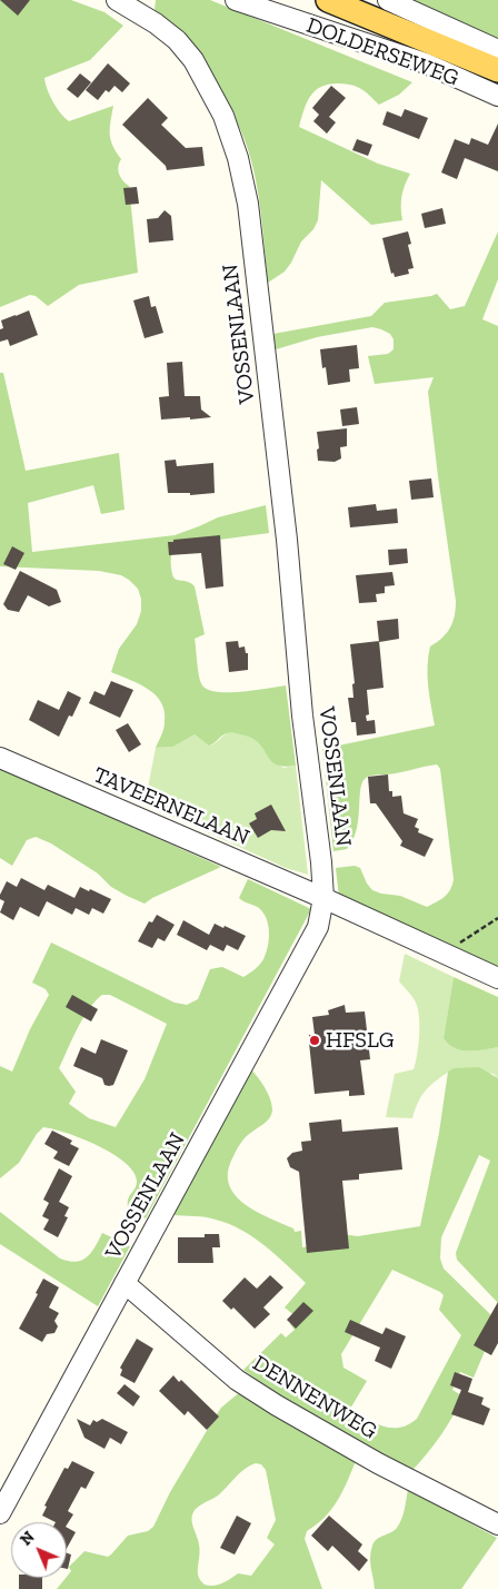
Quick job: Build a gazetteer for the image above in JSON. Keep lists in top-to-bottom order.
{
  "streets": {
    "main road": ["DOLDERSEWEG"],
    "street": ["VOSSENLAAN", "TAVEERNELAAN", "DENNENWEG"]
  },
  "crossings": [
    ["VOSSENLAAN", "TAVEERNELAAN"],
    ["VOSSENLAAN", "DENNENWEG"]
  ],
  "places": ["HFSLG"],
  "north": "top left"
}
